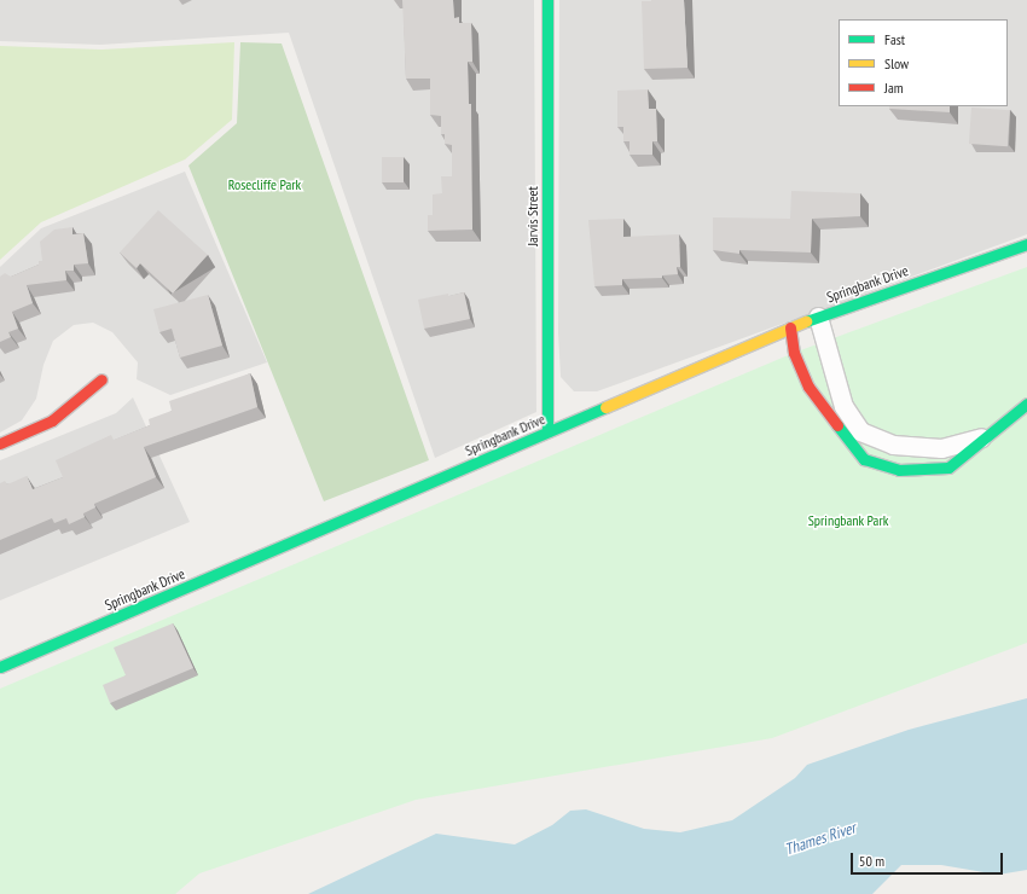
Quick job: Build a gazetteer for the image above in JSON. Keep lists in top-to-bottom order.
{
  "streets": {
    "main road": ["Jarvis Street", "Springbank Drive"]
  },
  "crossings": [
    ["Jarvis Street", "Springbank Drive"]
  ],
  "water": ["Thames River"],
  "parks": ["Rosecliffe Park", "Springbank Park"],
  "legend": ["Fast", "Slow", "Jam"],
  "scale_bar": "50 m"
}
